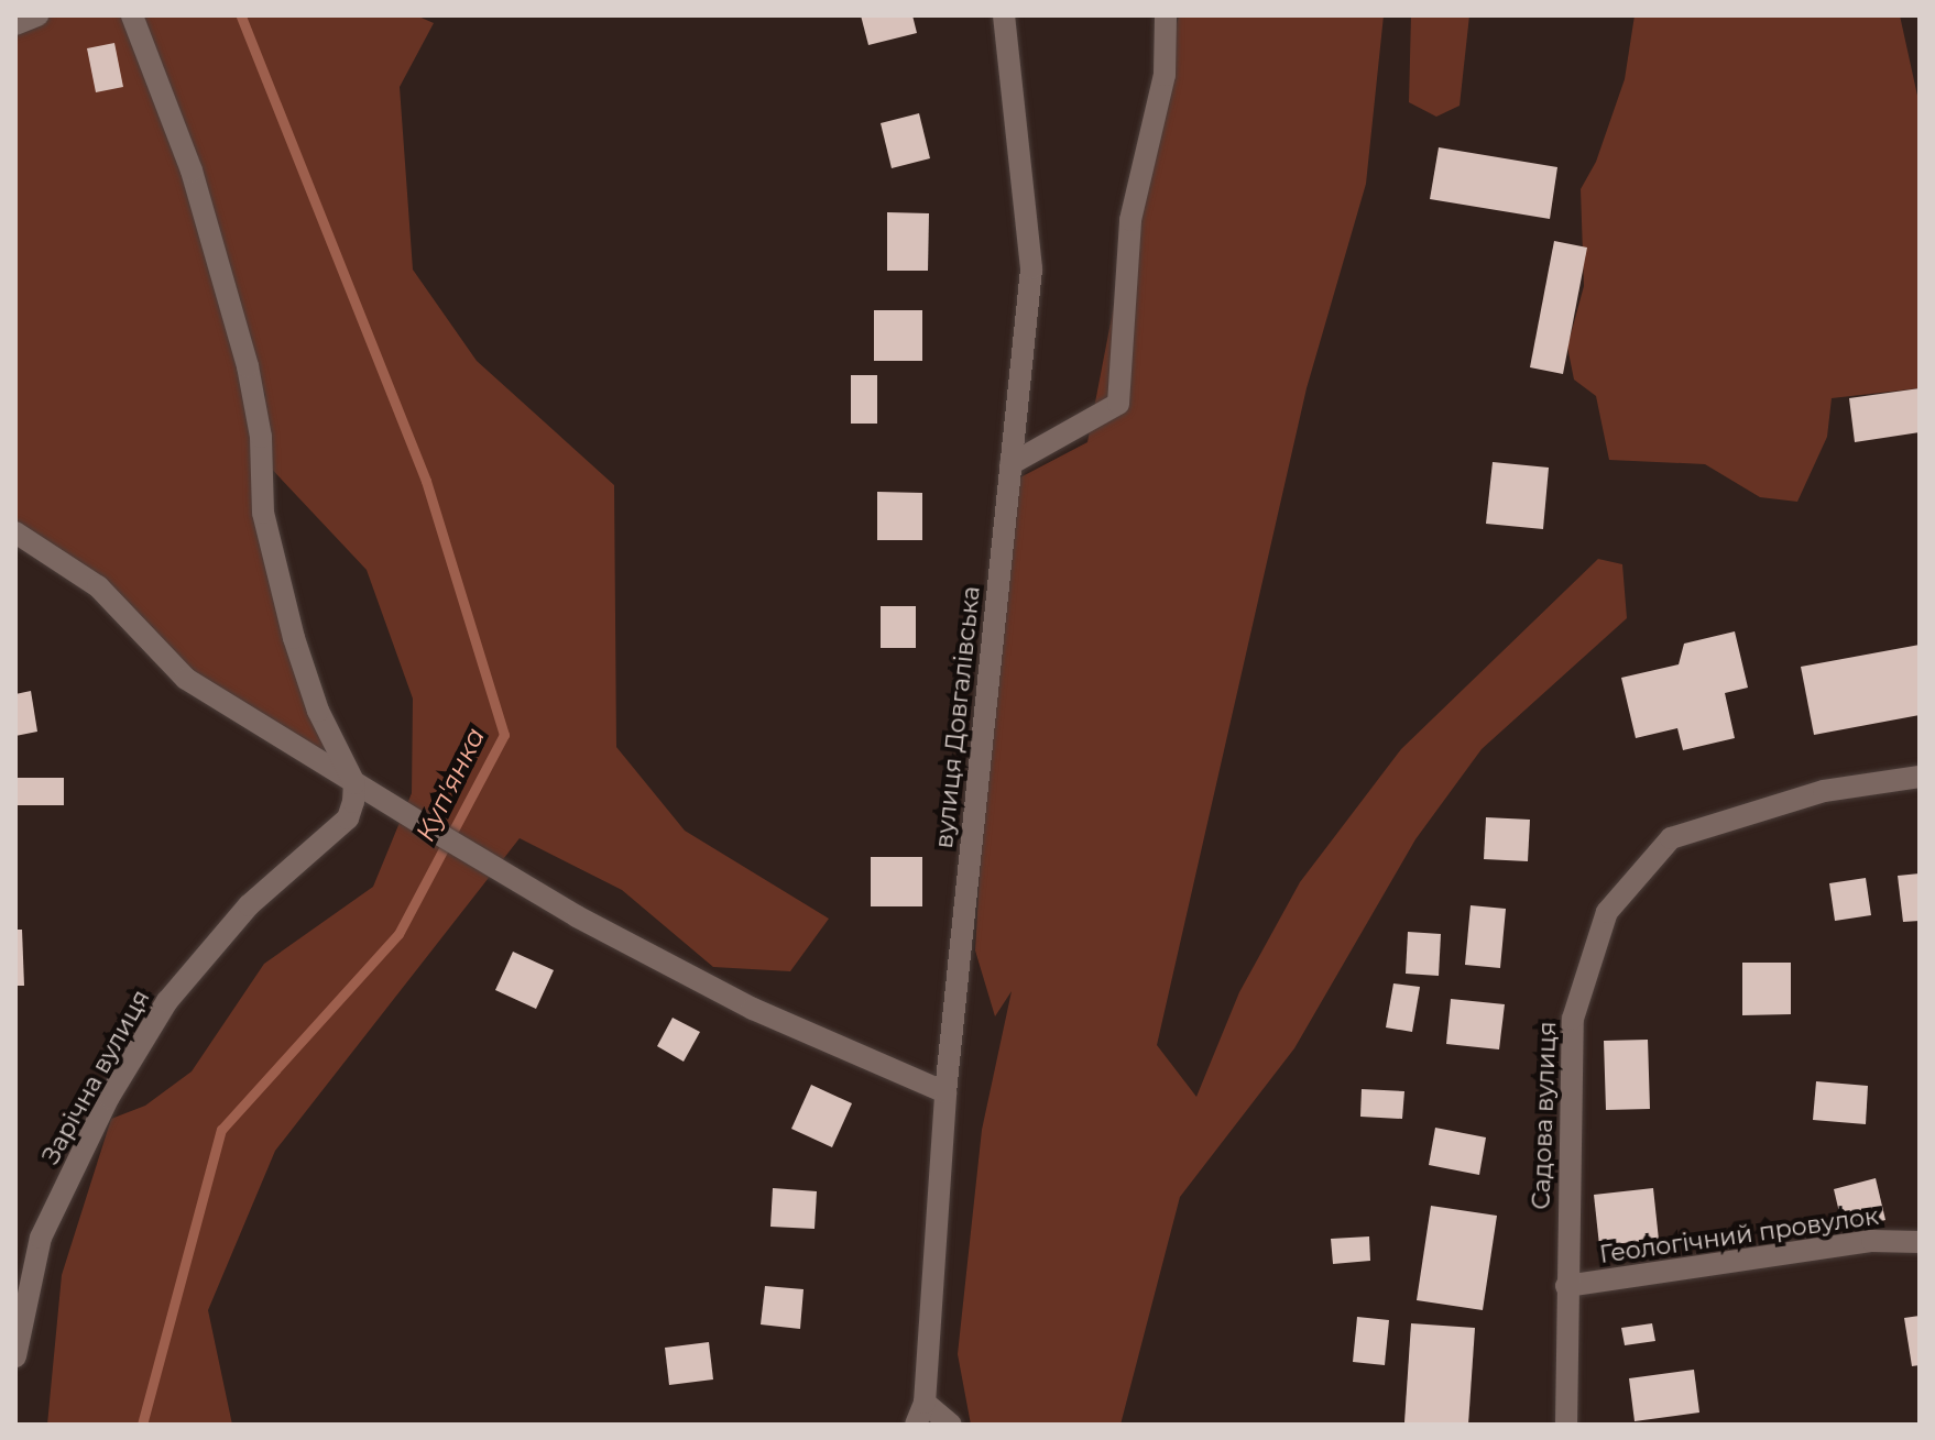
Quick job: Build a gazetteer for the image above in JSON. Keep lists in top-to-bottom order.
{
  "streets": {
    "street": [
      "вулиця Довгалівська",
      "Зарічна вулиця",
      "Садова вулиця",
      "Геологічний провулок"
    ]
  },
  "crossings": [
    ["Садова вулиця", "Геологічний провулок"]
  ],
  "water": ["Куп'янка"]
}
